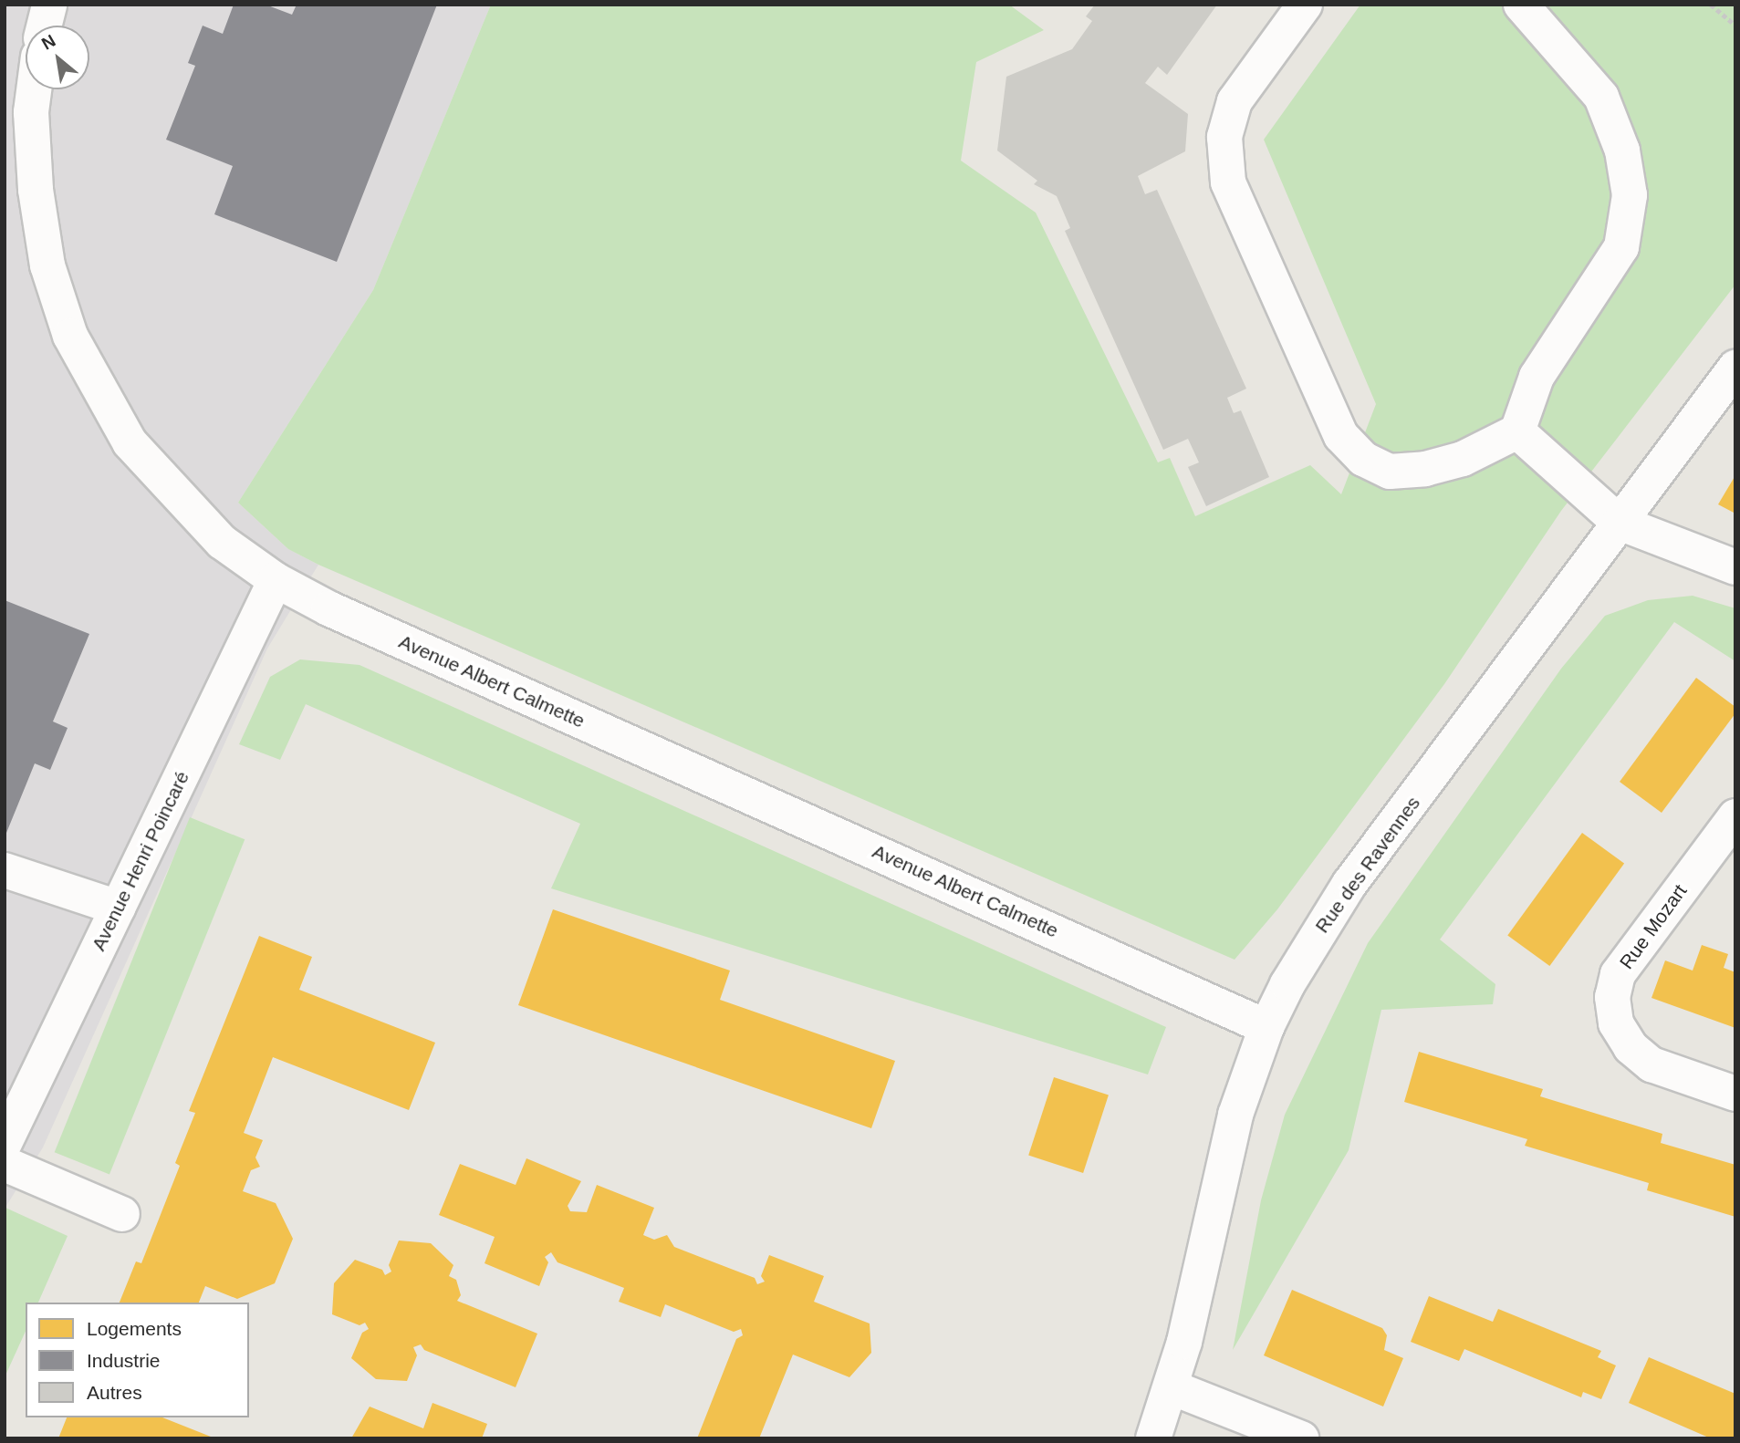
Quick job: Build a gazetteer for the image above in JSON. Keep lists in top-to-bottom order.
{
  "streets": {
    "street": [
      "Avenue Albert Calmette",
      "Avenue Henri Poincaré",
      "Rue des Ravennes",
      "Rue Mozart"
    ]
  },
  "crossings": [
    ["Avenue Albert Calmette", "Avenue Henri Poincaré"],
    ["Avenue Albert Calmette", "Rue des Ravennes"]
  ],
  "legend": ["Logements", "Industrie", "Autres"],
  "north": "top left"
}
